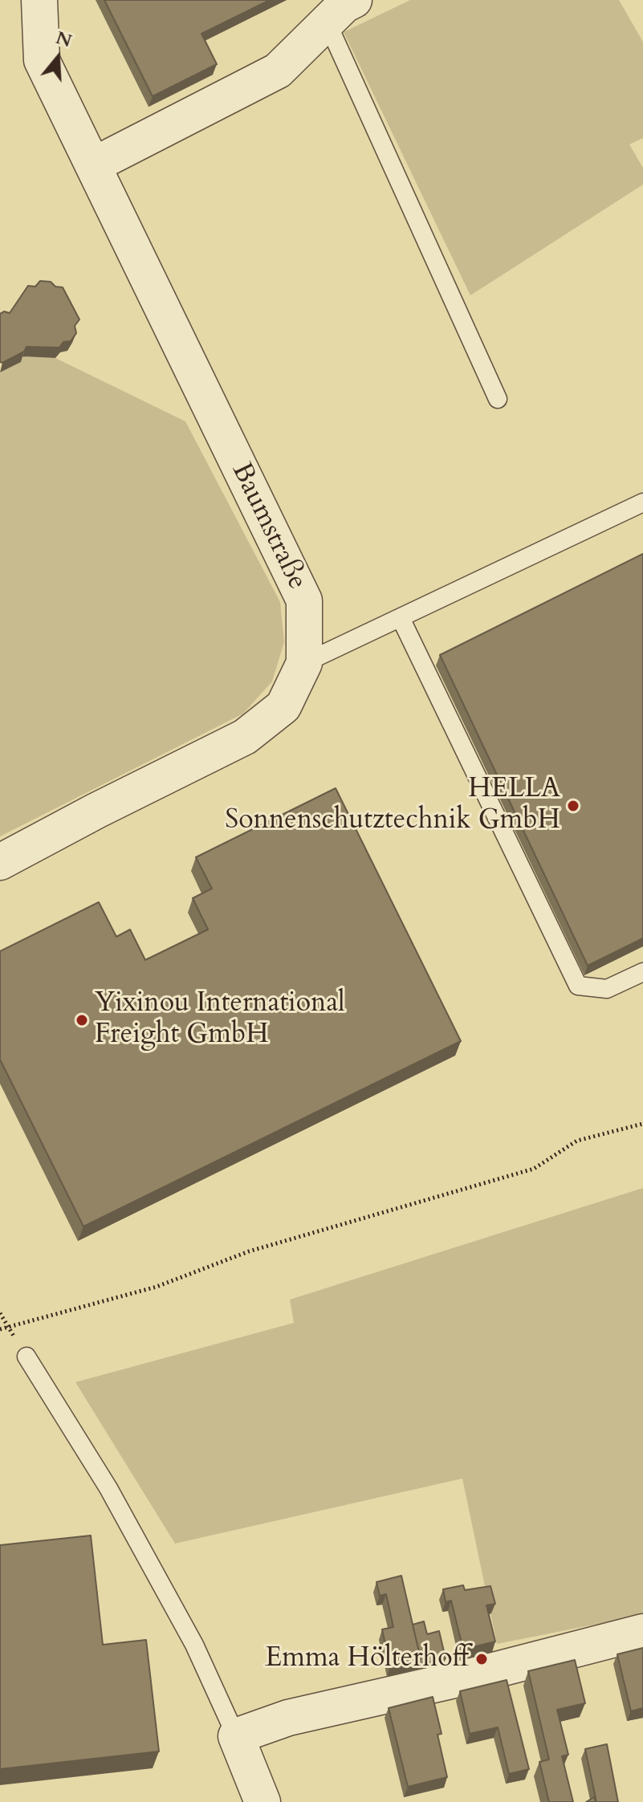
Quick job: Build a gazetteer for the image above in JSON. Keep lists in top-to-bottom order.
{
  "streets": {
    "street": ["Baumstraße"]
  },
  "places": ["HELLA Sonnenschutztechnik GmbH", "Yixinou International Freight GmbH", "Emma Hölterhoff"],
  "north": "top"
}
